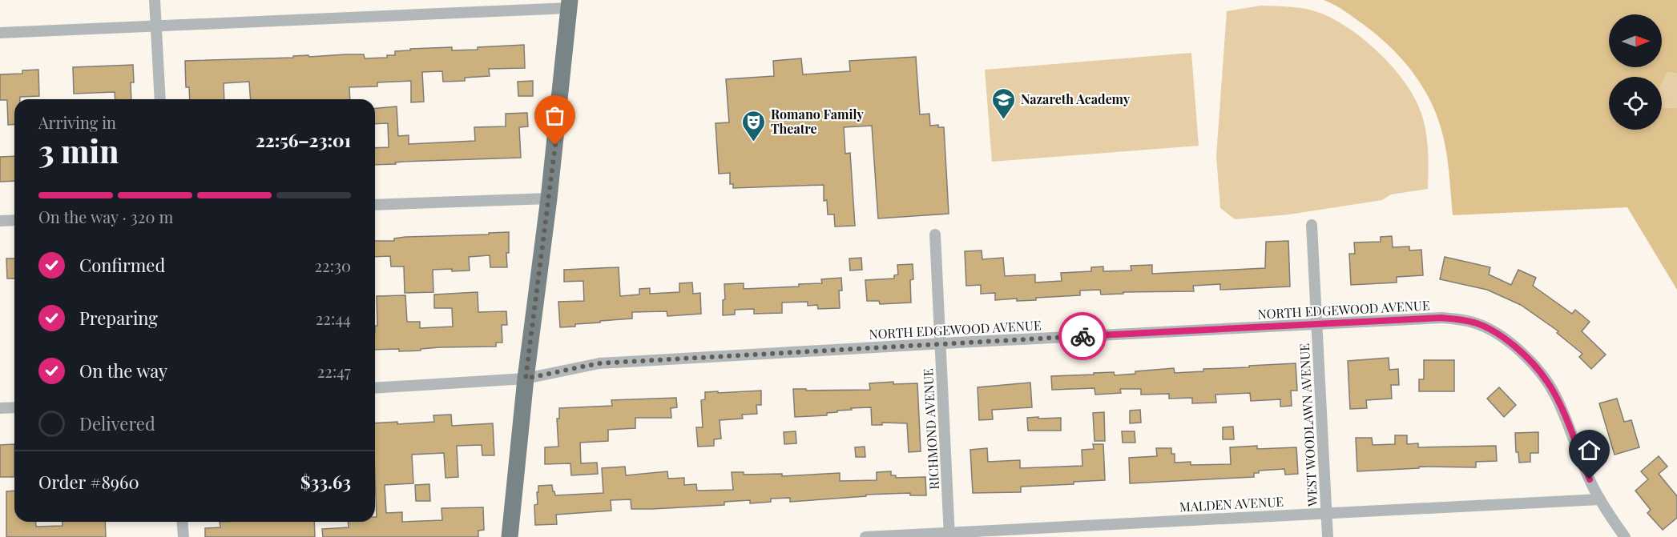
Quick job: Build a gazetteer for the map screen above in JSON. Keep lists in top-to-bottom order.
{
  "streets": {
    "street": [
      "NORTH EDGEWOOD AVENUE",
      "WEST WOODLAWN AVENUE",
      "RICHMOND AVENUE",
      "MALDEN AVENUE"
    ]
  },
  "crossings": [
    ["NORTH EDGEWOOD AVENUE", "WEST WOODLAWN AVENUE"],
    ["NORTH EDGEWOOD AVENUE", "RICHMOND AVENUE"],
    ["NORTH EDGEWOOD AVENUE", "MALDEN AVENUE"],
    ["WEST WOODLAWN AVENUE", "MALDEN AVENUE"],
    ["RICHMOND AVENUE", "MALDEN AVENUE"]
  ],
  "places": {
    "school or university": ["Nazareth Academy"],
    "theatre": ["Romano Family Theatre"]
  },
  "north": "right",
  "page": {
    "heading": ["3 min", "Arriving in", "22:56–23:01"],
    "panel": ["Order #8960", "$33.63"],
    "bar": "On the way · 320 m",
    "list": [
      ["Confirmed", "22:30"],
      ["Preparing", "22:44"],
      ["On the way", "22:47"],
      "Delivered"
    ]
  }
}
